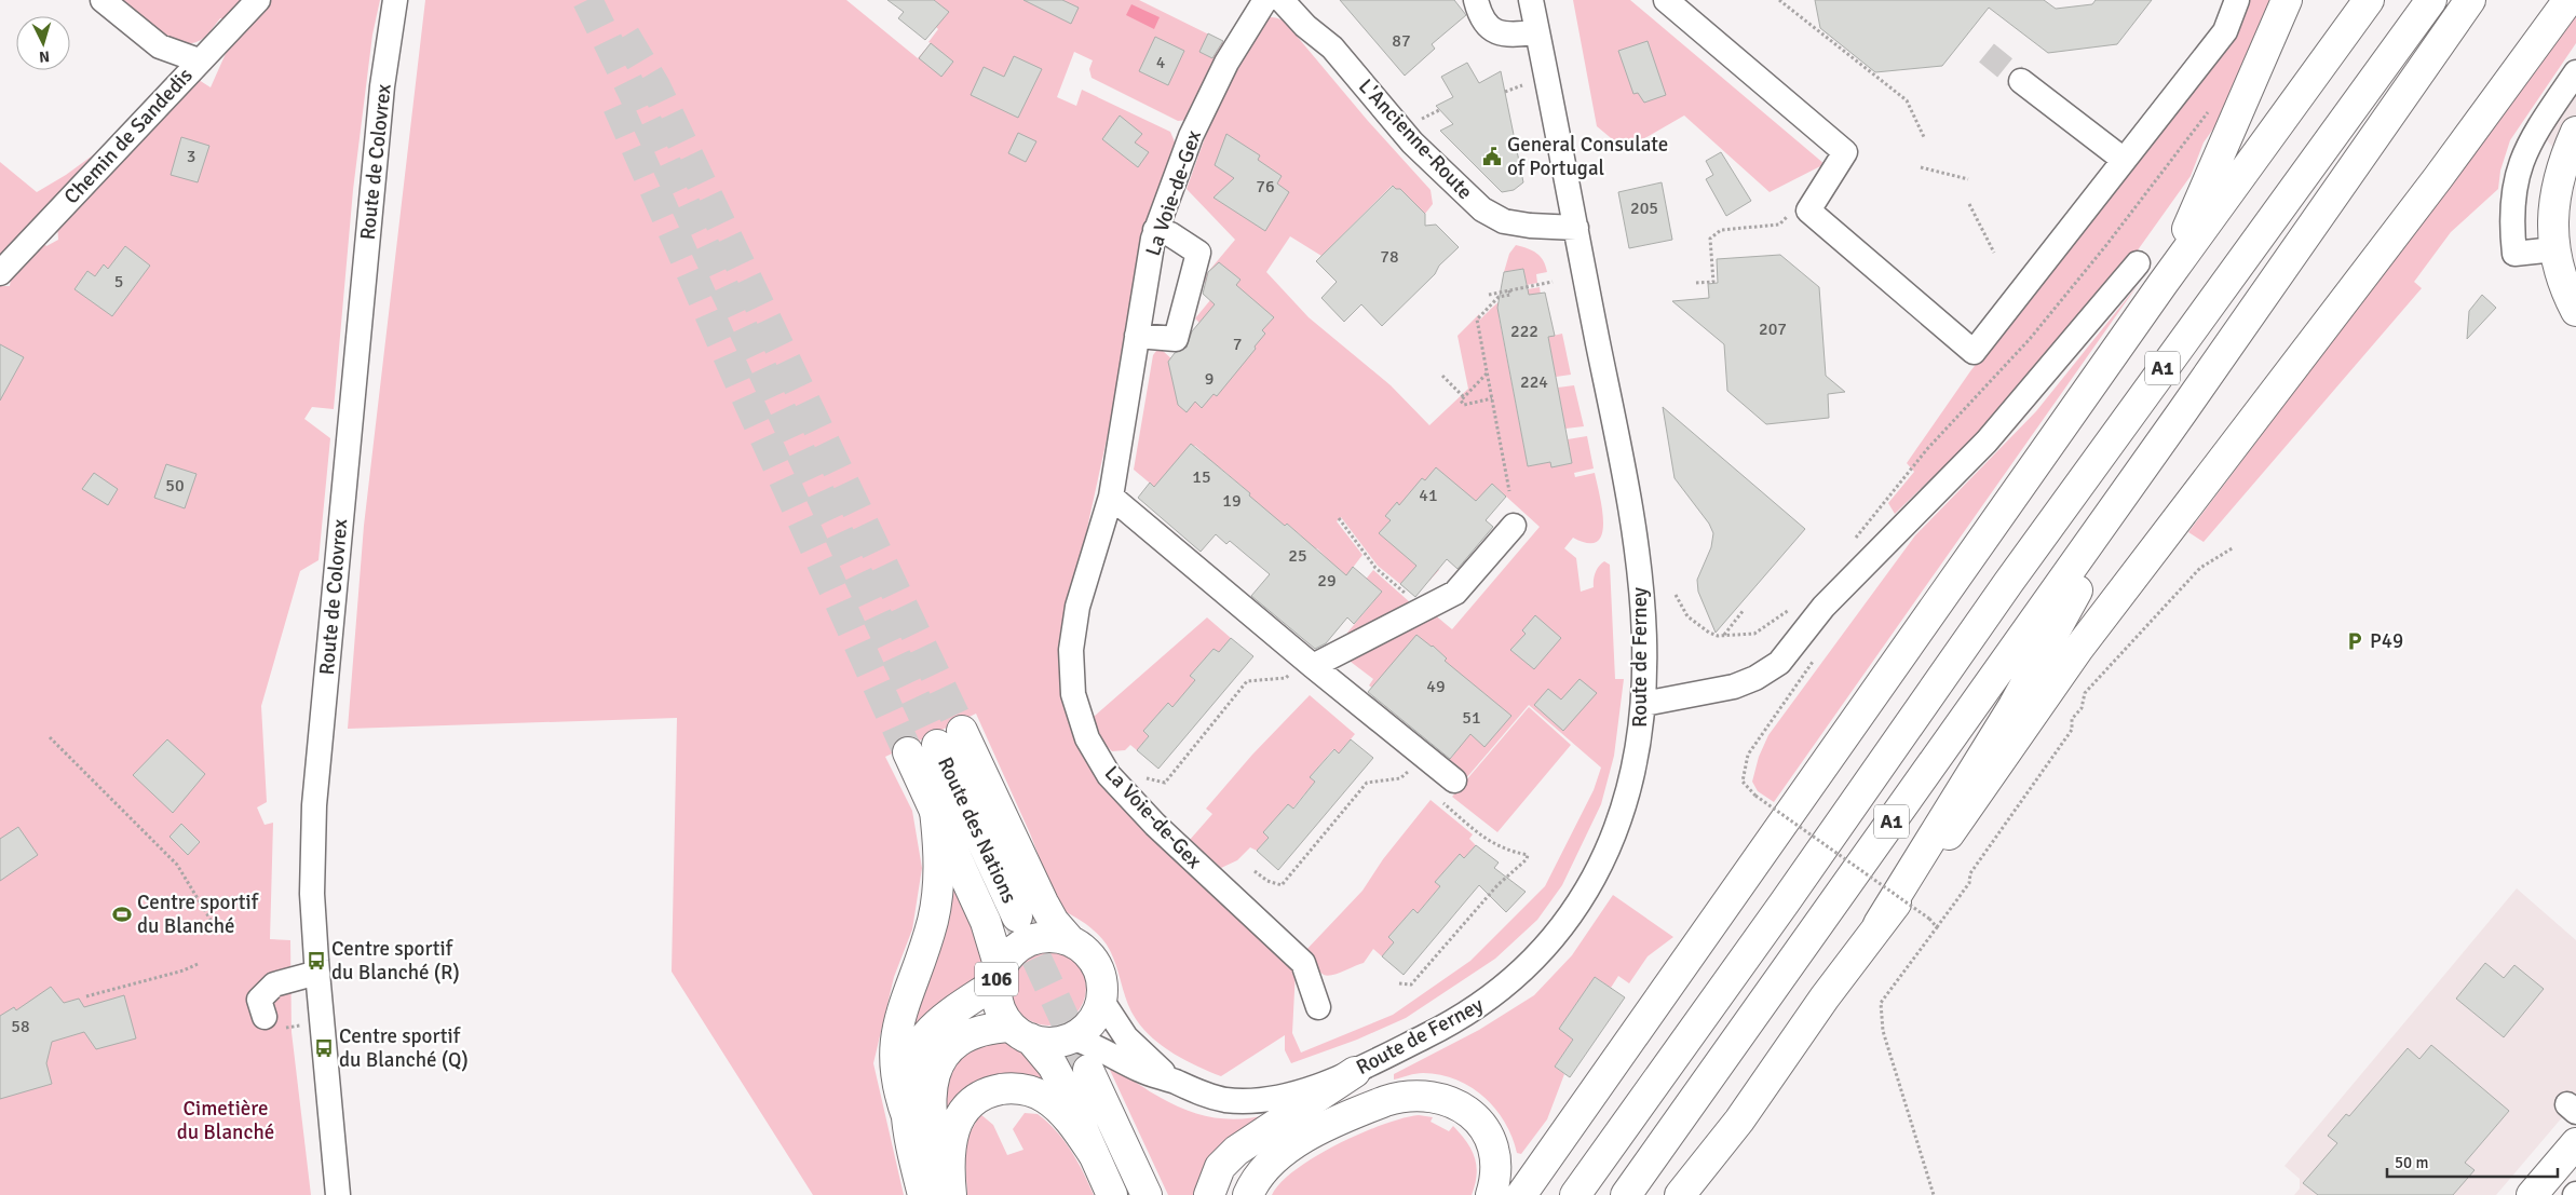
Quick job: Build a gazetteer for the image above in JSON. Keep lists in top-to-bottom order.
{
  "streets": {
    "main road": ["A1", "Route des Nations", "106"],
    "street": [
      "Chemin de Sandedis",
      "L'Ancienne-Route",
      "Route de Colovrex",
      "La Voie-de-Gex",
      "Route de Ferney"
    ]
  },
  "crossings": [
    ["L'Ancienne-Route", "Route de Ferney"],
    ["Route de Ferney", "Route des Nations"],
    ["Route de Ferney", "106"],
    ["Route des Nations", "106"]
  ],
  "parks": ["Cimetière du Blanché"],
  "places": {
    "public building": ["General Consulate of Portugal"],
    "parking": ["P49"],
    "sports": ["Centre sportif du Blanché"],
    "bus stop": ["Centre sportif du Blanché (R)", "Centre sportif du Blanché (Q)"]
  },
  "house_numbers": [
    "87",
    "4",
    "3",
    "76",
    "205",
    "78",
    "5",
    "207",
    "222",
    "7",
    "9",
    "224",
    "15",
    "50",
    "41",
    "19",
    "25",
    "29",
    "49",
    "51",
    "58"
  ],
  "scale_bar": "50 m",
  "north": "bottom"
}
